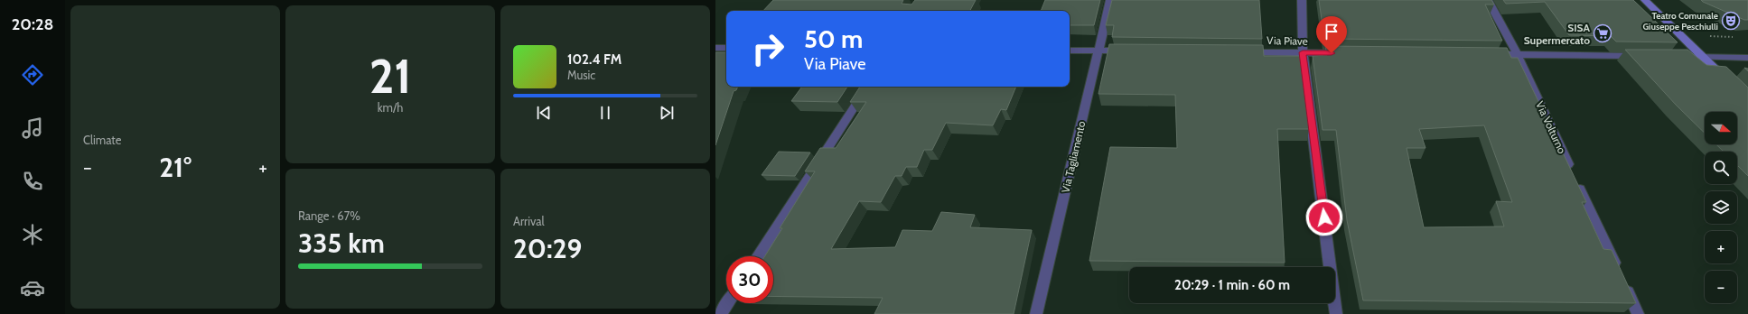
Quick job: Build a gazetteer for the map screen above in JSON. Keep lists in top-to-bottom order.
{
  "streets": {
    "street": ["Via Piave", "Via Volturno", "Via Tagliamento"]
  },
  "places": {
    "theatre": ["Teatro Comunale Giuseppe Peschiulli"],
    "supermarket": ["SISA Supermercato"]
  },
  "north": "right",
  "page": {
    "tabs": "20:28",
    "tile": [
      "Climate",
      ["21", "km/h"],
      ["Range · 67%", "335 km"],
      ["Arrival", "20:29"]
    ],
    "turn": ["50 m", "Via Piave"],
    "song": ["102.4 FM", "Music"],
    "map_buttons": ["+", "−"],
    "heat": ["−", "21°", "+"],
    "limit": "30",
    "trip": "20:29 · 1 min · 60 m"
  }
}
